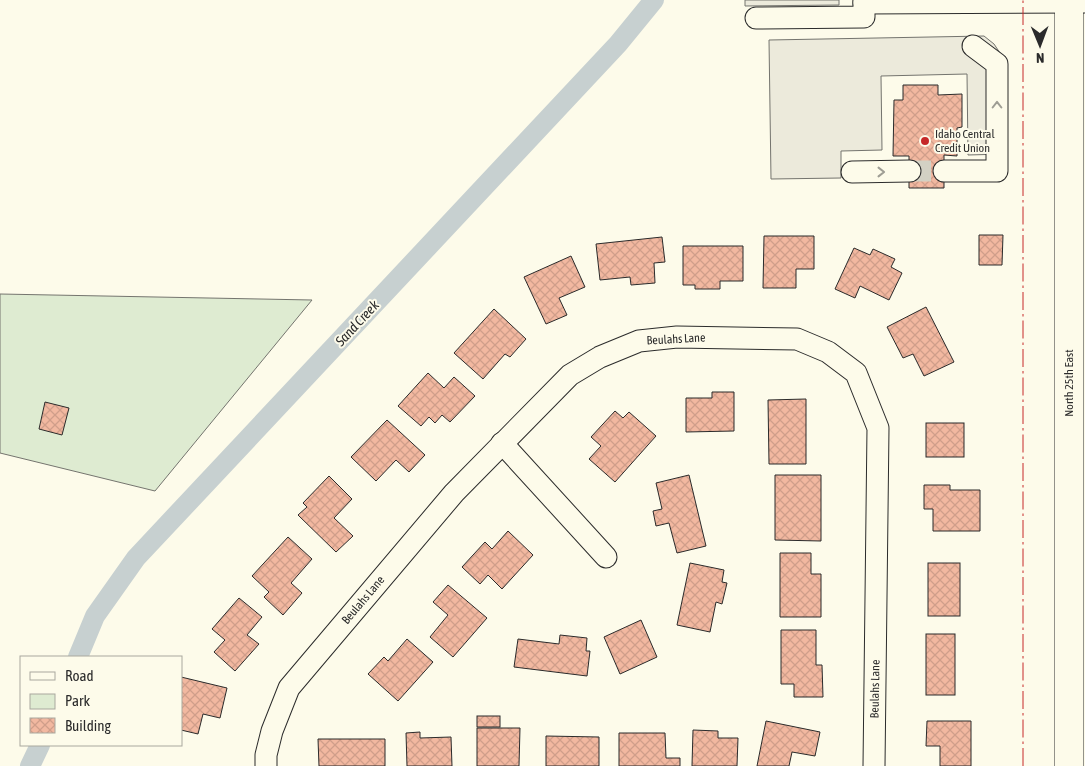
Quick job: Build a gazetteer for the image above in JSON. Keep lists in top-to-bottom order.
{
  "streets": {
    "main road": ["North 25th East"],
    "street": ["Beulahs Lane"]
  },
  "water": ["Sand Creek"],
  "places": ["Idaho Central Credit Union"],
  "legend": ["Road", "Park", "Building"],
  "north": "bottom"
}
